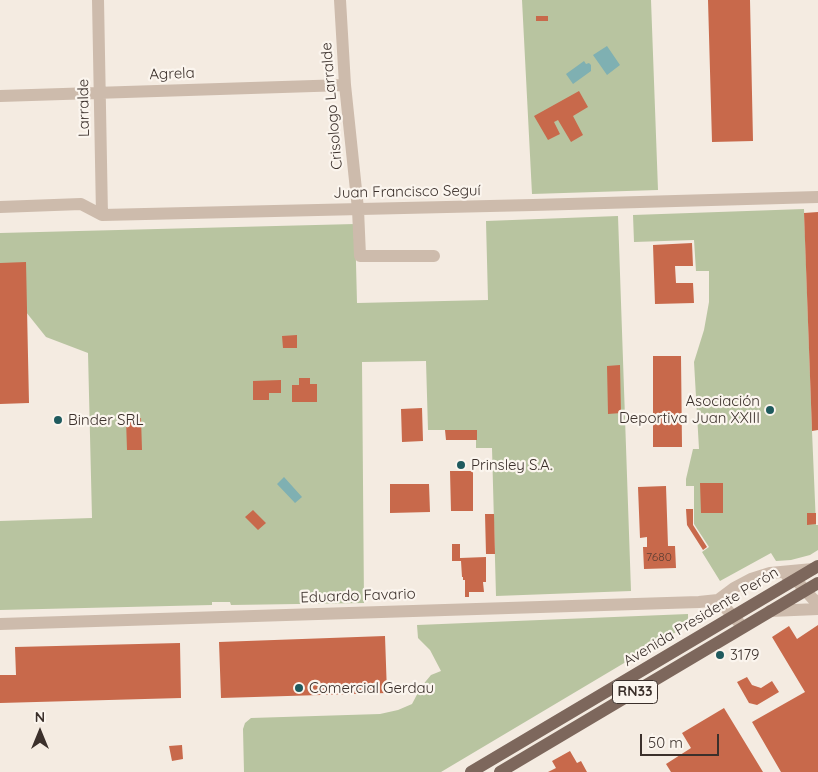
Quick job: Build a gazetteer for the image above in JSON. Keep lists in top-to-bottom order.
{
  "streets": {
    "main road": ["Avenida Presidente Perón", "RN33"],
    "street": [
      "Agrela",
      "Crisologo Larralde",
      "Larralde",
      "Juan Francisco Seguí",
      "Eduardo Favario"
    ]
  },
  "crossings": [
    ["Agrela", "Crisologo Larralde"],
    ["Agrela", "Larralde"],
    ["Crisologo Larralde", "Juan Francisco Seguí"],
    ["Larralde", "Juan Francisco Seguí"],
    ["Eduardo Favario", "Avenida Presidente Perón"]
  ],
  "places": [
    "Asociación Deportiva Juan XXIII",
    "Binder SRL",
    "Prinsley S.A.",
    "3179",
    "Comercial Gerdau"
  ],
  "house_numbers": ["7680"],
  "scale_bar": "50 m",
  "north": "top"
}
